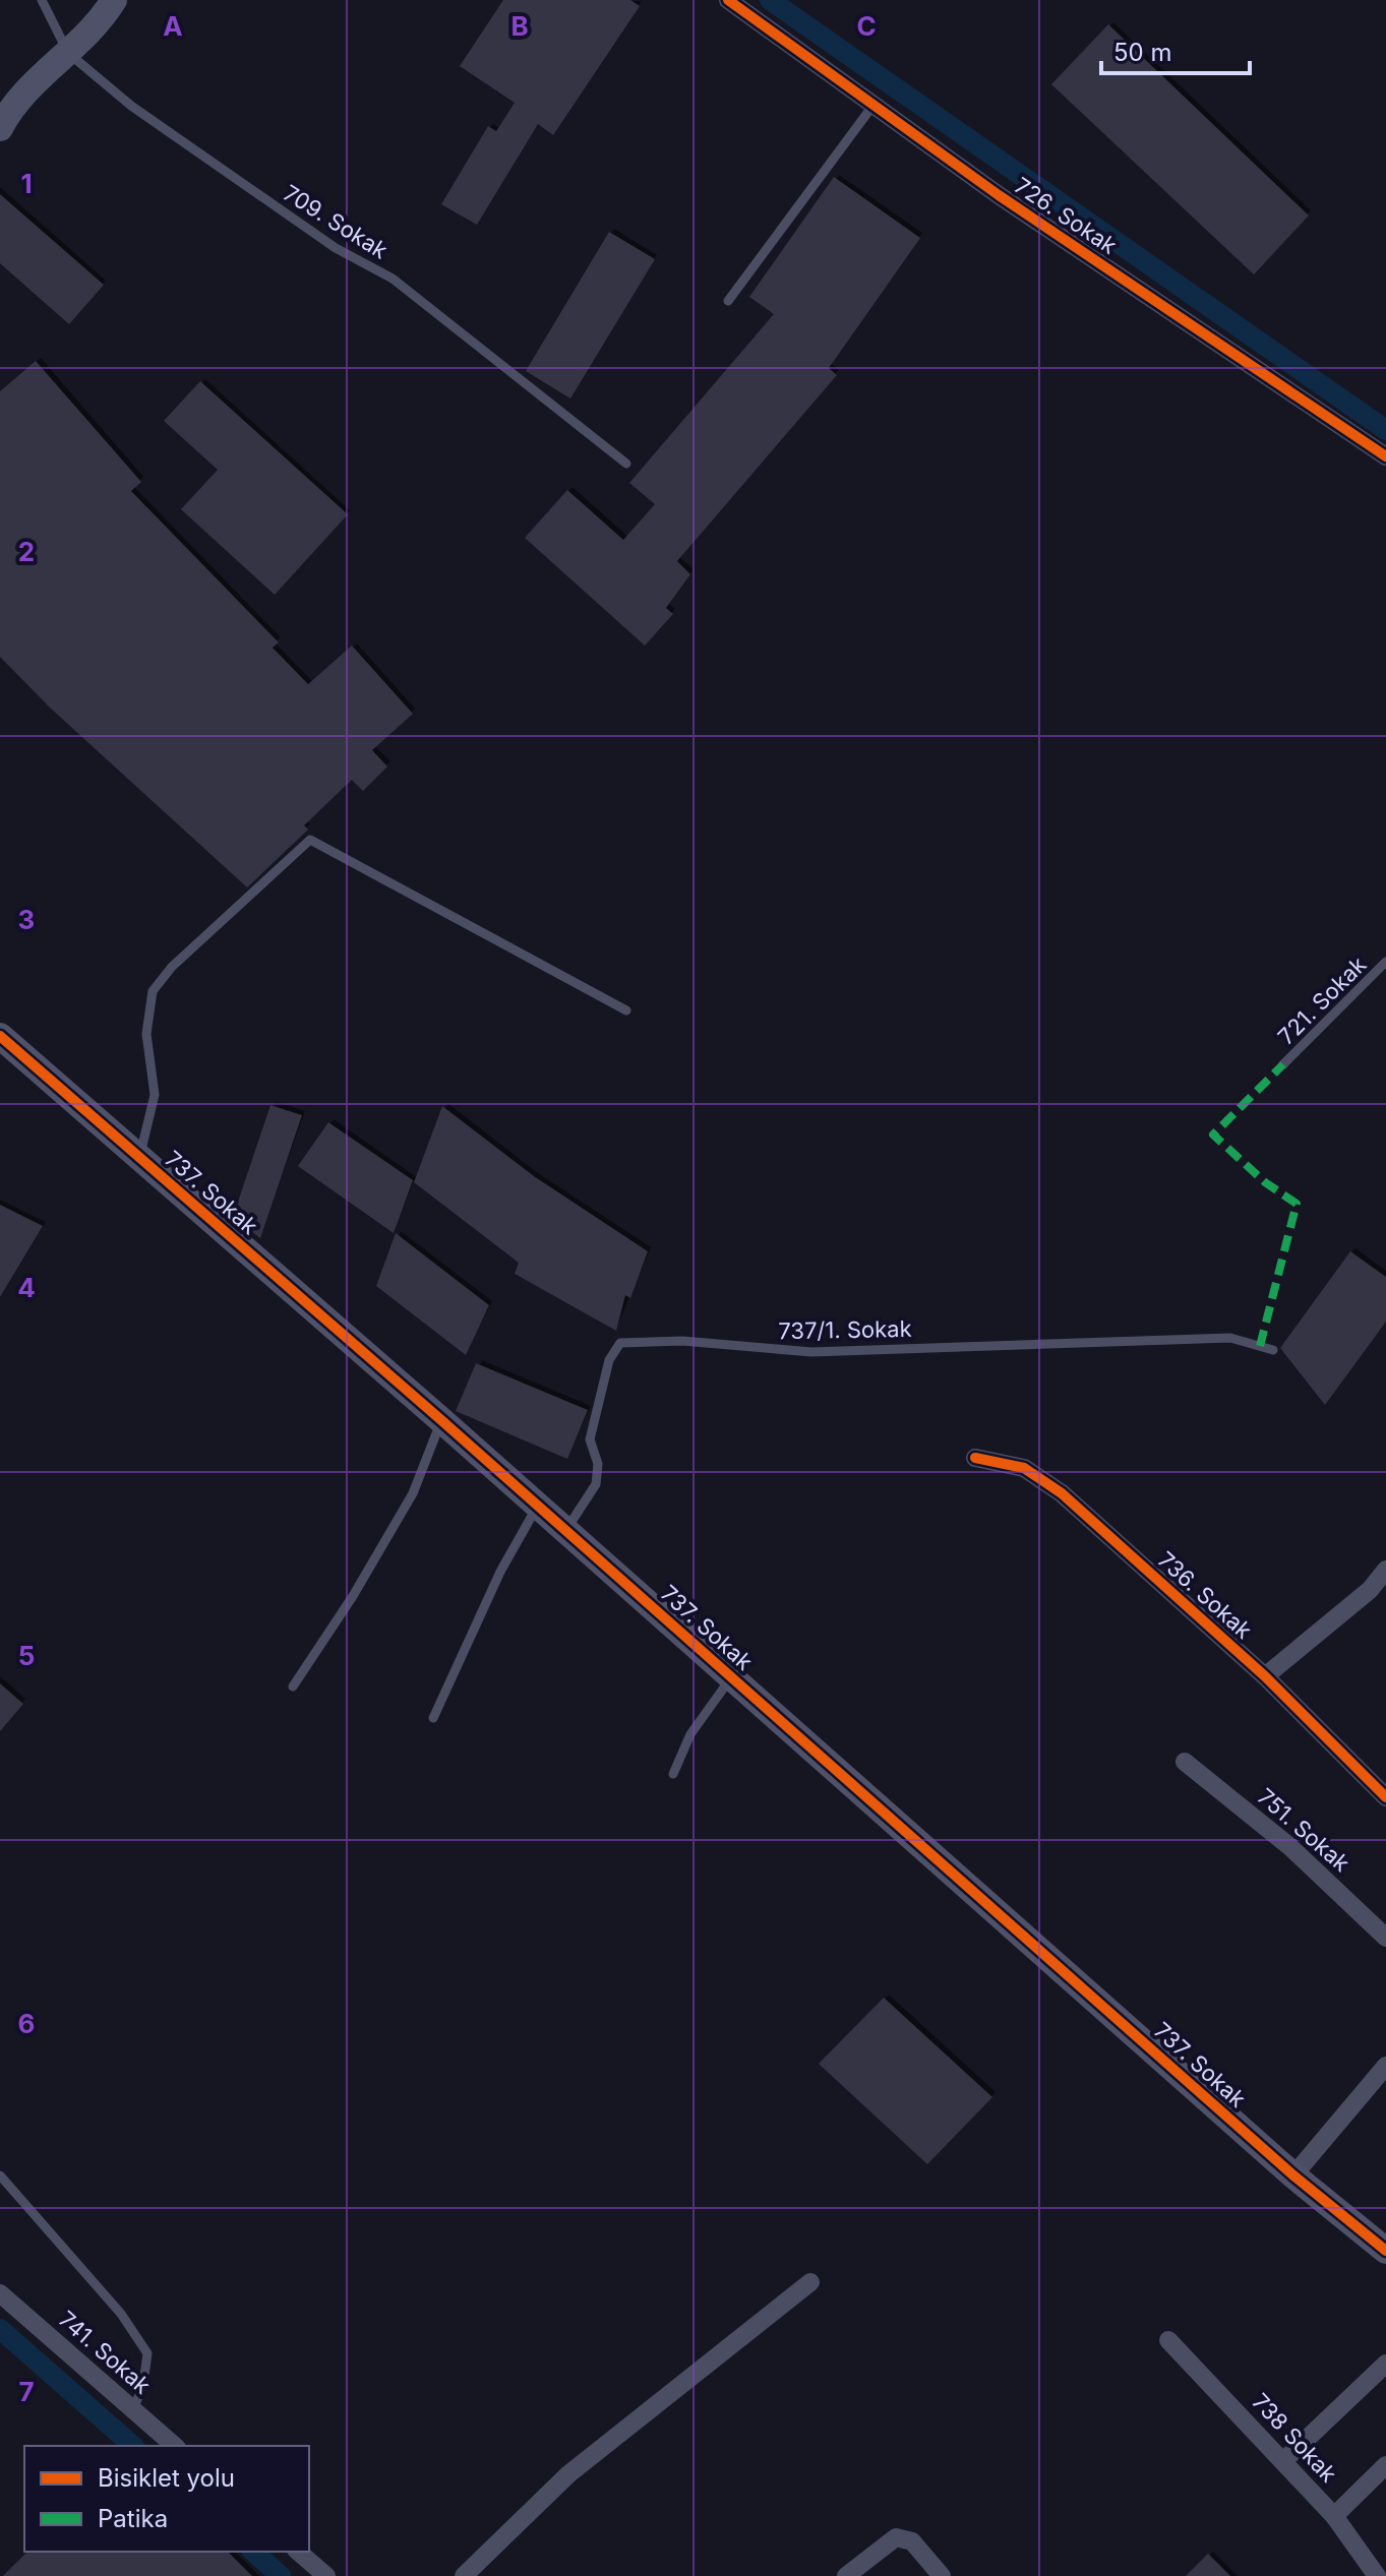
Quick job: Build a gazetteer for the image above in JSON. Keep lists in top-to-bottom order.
{
  "streets": {
    "street": [
      "726. Sokak",
      "737. Sokak",
      "736. Sokak",
      "751. Sokak",
      "741. Sokak",
      "738 Sokak"
    ],
    "lane": ["709. Sokak", "721. Sokak", "737/1. Sokak"]
  },
  "crossings": [
    ["737. Sokak", "737/1. Sokak"]
  ],
  "legend": ["Bisiklet yolu", "Patika"],
  "scale_bar": "50 m",
  "grid": {
    "columns": ["A", "B", "C"],
    "rows": [
      "1",
      "2",
      "3",
      "4",
      "5",
      "6",
      "7"
    ]
  }
}
